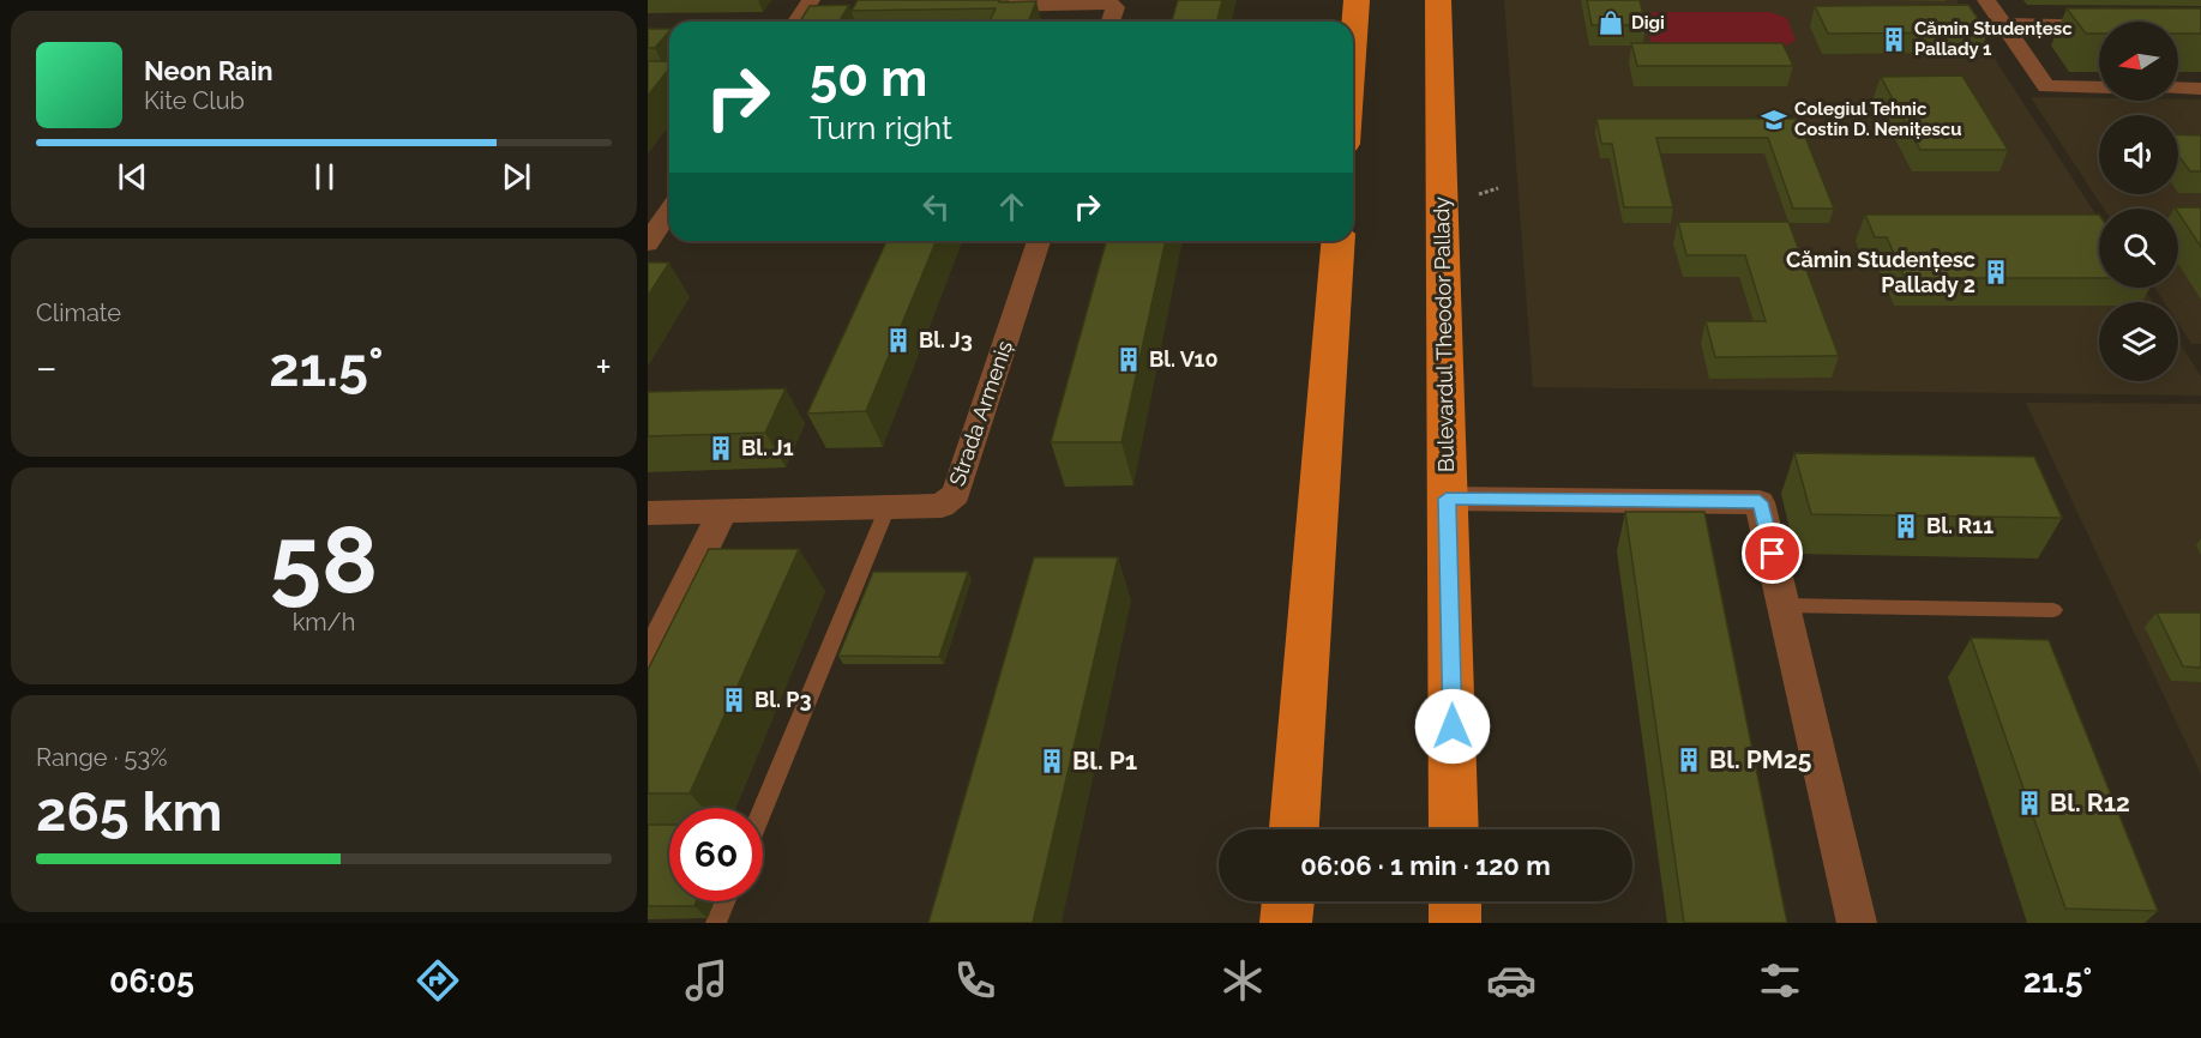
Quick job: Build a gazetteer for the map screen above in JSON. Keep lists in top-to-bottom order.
{
  "streets": {
    "main road": ["Bulevardul Theodor Pallady"],
    "street": ["Strada Armeniș"]
  },
  "places": {
    "shop": ["Digi"],
    "building": [
      "Cămin Studențesc Pallady 1",
      "Cămin Studențesc Pallady 2",
      "Bl. J3",
      "Bl. V10",
      "Bl. J1",
      "Bl. R11",
      "Bl. P3",
      "Bl. PM25",
      "Bl. P1",
      "Bl. R12"
    ],
    "school or university": ["Colegiul Tehnic Costin D. Nenițescu"]
  },
  "north": "left",
  "page": {
    "turn": ["50 m", "Turn right"],
    "song": ["Neon Rain", "Kite Club"],
    "tile": [
      "Climate",
      ["58", "km/h"],
      ["Range · 53%", "265 km"]
    ],
    "heat": ["−", "21.5°", "+"],
    "limit": "60",
    "trip": "06:06 · 1 min · 120 m",
    "tabs": ["06:05", "21.5°"]
  }
}
